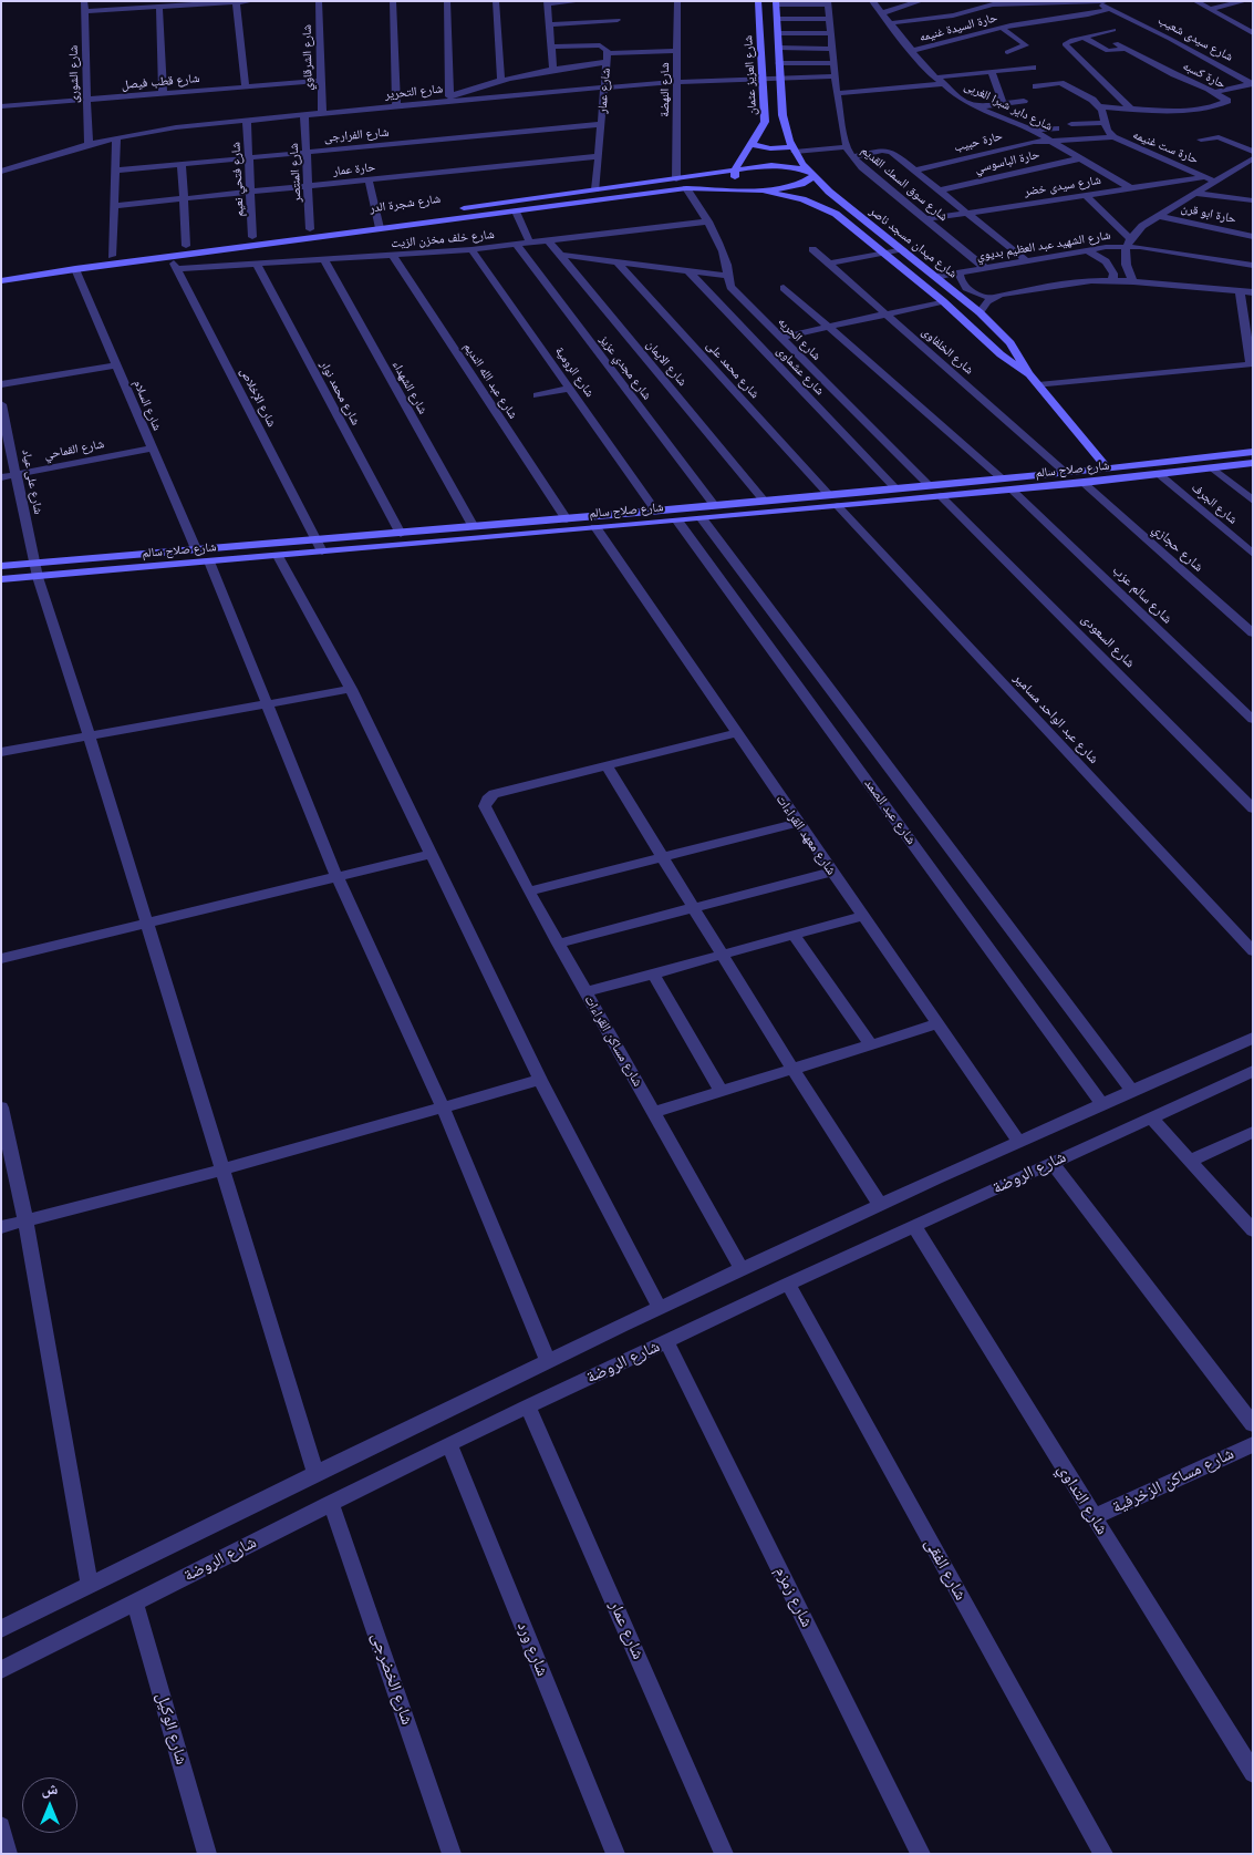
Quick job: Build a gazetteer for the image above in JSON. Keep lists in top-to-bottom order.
{
  "streets": {
    "street": [
      "حارة السيدة غنيمه",
      "شارع سيدى شعيب",
      "شارع الشرقاوي",
      "شارع الشورى",
      "شارع العزيز عثمان",
      "حارة كسبه",
      "شارع قطب فيصل",
      "شارع النهضة",
      "شارع عمار",
      "شارع التحرير",
      "شارع داير شبرا الغربى",
      "شارع الفرارجى",
      "حارة حبيب",
      "حارة ست غنيمه",
      "حارة الباسوسي",
      "حارة عمار",
      "شارع المنتصر",
      "شارع فتحي نعيم",
      "شارع سوق السمك القديم",
      "شارع سيدى خضر",
      "شارع شجرة الدر",
      "حارة ابو قرن",
      "شارع خلف مخزن الزيت",
      "شارع ميدان مسجد ناصر",
      "شارع الشهيد عبد العظيم بديوي",
      "شارع الحريه",
      "شارع الخلفاوى",
      "شارع الايمان",
      "شارع مجدي عزيز",
      "شارع محمد على",
      "شارع عشماوى",
      "شارع الرومية",
      "شارع عبد الله النديم",
      "شارع الشهداء",
      "شارع محمد نوار",
      "شارع الإخلاص",
      "شارع السلام",
      "شارع القماحي",
      "شارع صلاح سالم",
      "شارع على عياد",
      "شارع الجرف",
      "شارع حجازي",
      "شارع سالم عزب",
      "شارع السعودى",
      "شارع عبد الواحد مسامير",
      "شارع عبد الصمد",
      "شارع معهد القراءات",
      "شارع مساكن القراءات",
      "شارع الروضة",
      "شارع مساكن الزخرفية",
      "شارع التداوي",
      "شارع الفقى",
      "شارع زمزم",
      "شارع ورد",
      "شارع الخضرجى",
      "شارع الوكيل"
    ]
  },
  "crossings": [
    ["حارة السيدة غنيمه", "شارع سيدى شعيب"],
    ["حارة السيدة غنيمه", "شارع داير شبرا الغربى"],
    ["شارع الشرقاوي", "شارع قطب فيصل"],
    ["شارع الشرقاوي", "شارع التحرير"],
    ["شارع الشورى", "شارع قطب فيصل"],
    ["شارع الشورى", "شارع التحرير"],
    ["شارع العزيز عثمان", "شارع التحرير"],
    ["شارع العزيز عثمان", "شارع شجرة الدر"],
    ["حارة كسبه", "حارة ست غنيمه"],
    ["شارع النهضة", "شارع التحرير"],
    ["شارع النهضة", "شارع شجرة الدر"],
    ["شارع عمار", "شارع التحرير"],
    ["شارع عمار", "شارع الفرارجى"],
    ["شارع عمار", "حارة عمار"],
    ["شارع عمار", "شارع شجرة الدر"],
    ["شارع عمار", "شارع الروضة"],
    ["شارع التحرير", "شارع المنتصر"],
    ["شارع التحرير", "شارع فتحي نعيم"],
    ["شارع التحرير", "شارع سوق السمك القديم"],
    ["شارع التحرير", "شارع ميدان مسجد ناصر"],
    ["شارع داير شبرا الغربى", "حارة حبيب"],
    ["شارع داير شبرا الغربى", "حارة الباسوسي"],
    ["شارع داير شبرا الغربى", "شارع سيدى خضر"],
    ["شارع الفرارجى", "شارع المنتصر"],
    ["شارع الفرارجى", "شارع فتحي نعيم"],
    ["حارة حبيب", "حارة ست غنيمه"],
    ["حارة ست غنيمه", "شارع سيدى خضر"],
    ["حارة عمار", "شارع المنتصر"],
    ["حارة عمار", "شارع فتحي نعيم"],
    ["شارع المنتصر", "شارع شجرة الدر"],
    ["شارع فتحي نعيم", "شارع شجرة الدر"],
    ["شارع سوق السمك القديم", "شارع سيدى خضر"],
    ["شارع سوق السمك القديم", "شارع الشهيد عبد العظيم بديوي"],
    ["شارع شجرة الدر", "شارع ميدان مسجد ناصر"],
    ["شارع شجرة الدر", "شارع الحريه"],
    ["شارع شجرة الدر", "شارع الإخلاص"],
    ["شارع شجرة الدر", "شارع السلام"],
    ["شارع خلف مخزن الزيت", "شارع الحريه"],
    ["شارع خلف مخزن الزيت", "شارع الايمان"],
    ["شارع خلف مخزن الزيت", "شارع مجدي عزيز"],
    ["شارع خلف مخزن الزيت", "شارع الرومية"],
    ["شارع خلف مخزن الزيت", "شارع عبد الله النديم"],
    ["شارع خلف مخزن الزيت", "شارع الشهداء"],
    ["شارع خلف مخزن الزيت", "شارع محمد نوار"],
    ["شارع خلف مخزن الزيت", "شارع الإخلاص"],
    ["شارع ميدان مسجد ناصر", "شارع الشهيد عبد العظيم بديوي"],
    ["شارع ميدان مسجد ناصر", "شارع صلاح سالم"],
    ["شارع الحريه", "شارع صلاح سالم"],
    ["شارع الخلفاوى", "شارع صلاح سالم"],
    ["شارع الايمان", "شارع صلاح سالم"],
    ["شارع مجدي عزيز", "شارع صلاح سالم"],
    ["شارع محمد على", "شارع صلاح سالم"],
    ["شارع عشماوى", "شارع صلاح سالم"],
    ["شارع الرومية", "شارع صلاح سالم"],
    ["شارع عبد الله النديم", "شارع صلاح سالم"],
    ["شارع الشهداء", "شارع صلاح سالم"],
    ["شارع محمد نوار", "شارع صلاح سالم"],
    ["شارع الإخلاص", "شارع صلاح سالم"],
    ["شارع السلام", "شارع القماحي"],
    ["شارع السلام", "شارع صلاح سالم"],
    ["شارع القماحي", "شارع على عياد"],
    ["شارع صلاح سالم", "شارع على عياد"],
    ["شارع صلاح سالم", "شارع الجرف"],
    ["شارع صلاح سالم", "شارع حجازي"],
    ["شارع صلاح سالم", "شارع سالم عزب"],
    ["شارع صلاح سالم", "شارع السعودى"],
    ["شارع صلاح سالم", "شارع عبد الواحد مسامير"],
    ["شارع صلاح سالم", "شارع عبد الصمد"],
    ["شارع صلاح سالم", "شارع معهد القراءات"],
    ["شارع الروضة", "شارع التداوي"],
    ["شارع الروضة", "شارع الفقى"],
    ["شارع الروضة", "شارع زمزم"],
    ["شارع الروضة", "شارع ورد"],
    ["شارع الروضة", "شارع الخضرجى"],
    ["شارع الروضة", "شارع الوكيل"],
    ["شارع مساكن الزخرفية", "شارع التداوي"]
  ],
  "north": "top"
}
